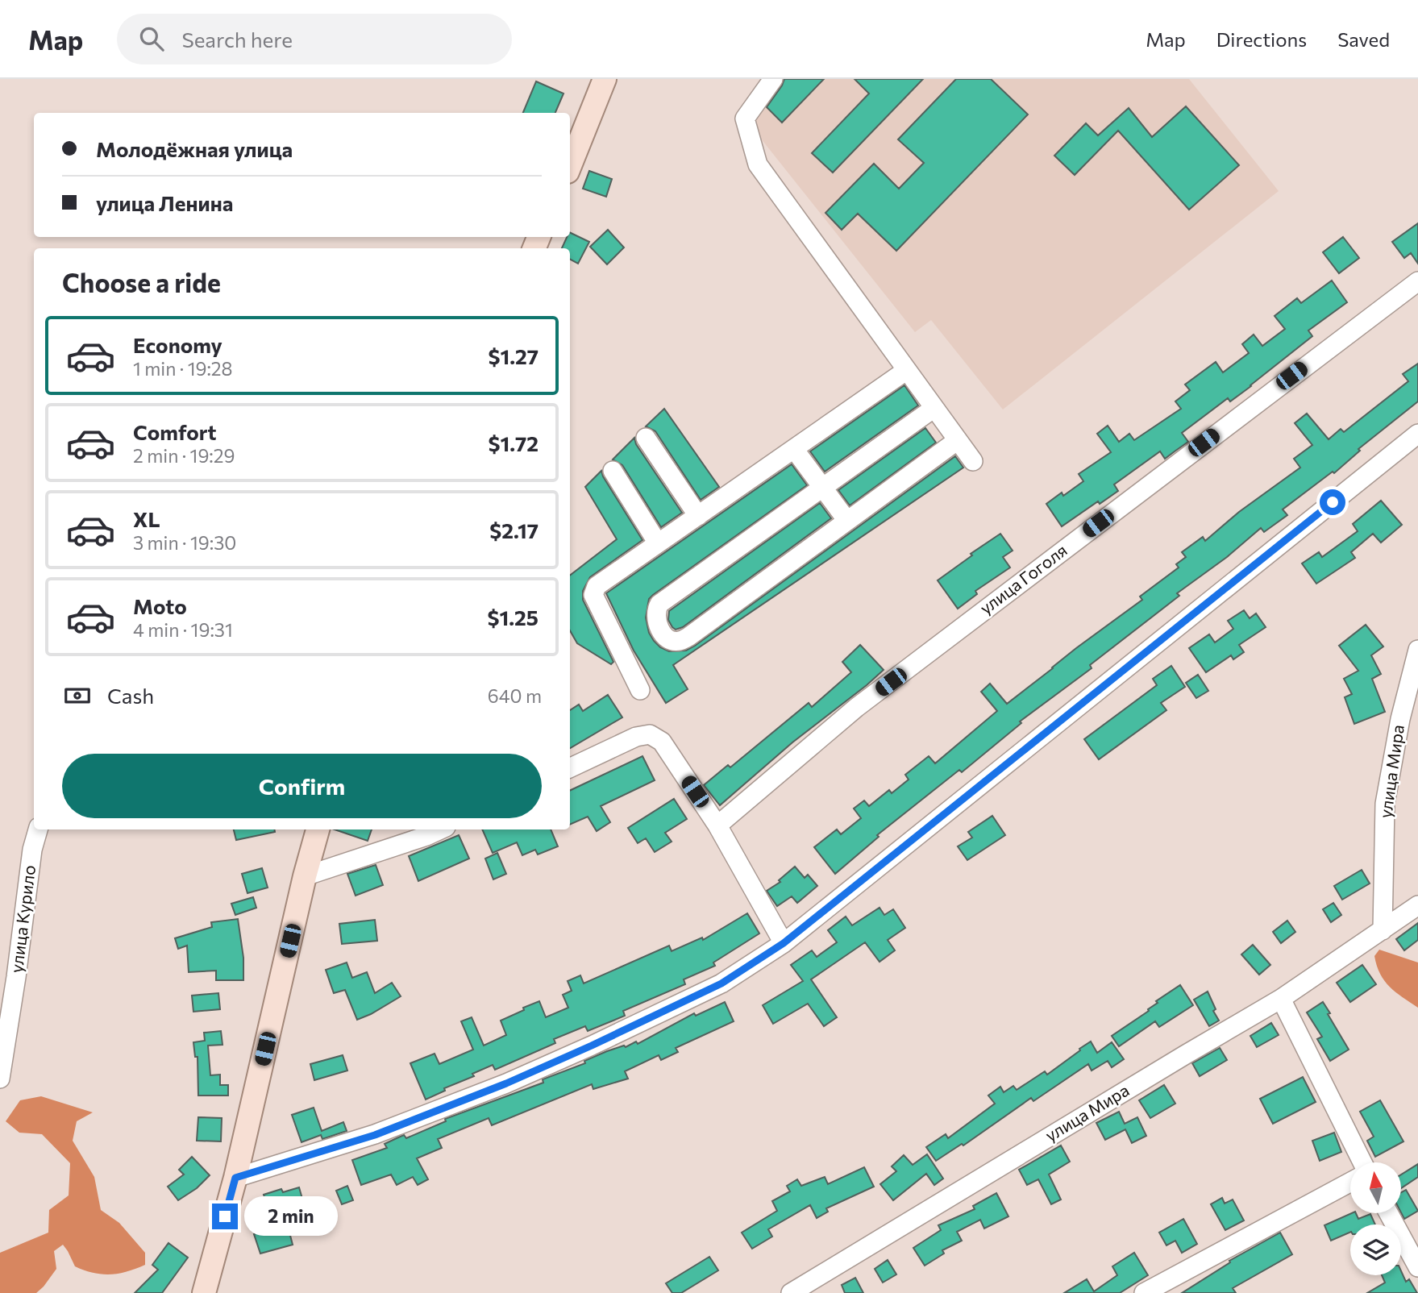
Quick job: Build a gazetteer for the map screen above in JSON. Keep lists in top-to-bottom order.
{
  "streets": {
    "street": ["улица Гоголя", "улица Мира", "улица Курило"]
  },
  "north": "top",
  "page": {
    "header": "Map",
    "search": "Search here",
    "nav": ["Map", "Directions", "Saved"],
    "banner": ["Молодёжная улица", "улица Ленина"],
    "heading": "Choose a ride",
    "list": [
      {
        "name": "Economy",
        "note": "1 min · 19:28",
        "value": "$1.27"
      },
      {
        "name": "Comfort",
        "note": "2 min · 19:29",
        "value": "$1.72"
      },
      {
        "name": "XL",
        "note": "3 min · 19:30",
        "value": "$2.17"
      },
      {
        "name": "Moto",
        "note": "4 min · 19:31",
        "value": "$1.25"
      }
    ],
    "pay": ["Cash", "640 m"],
    "buttons": "Confirm",
    "bubble": "2 min"
  }
}
